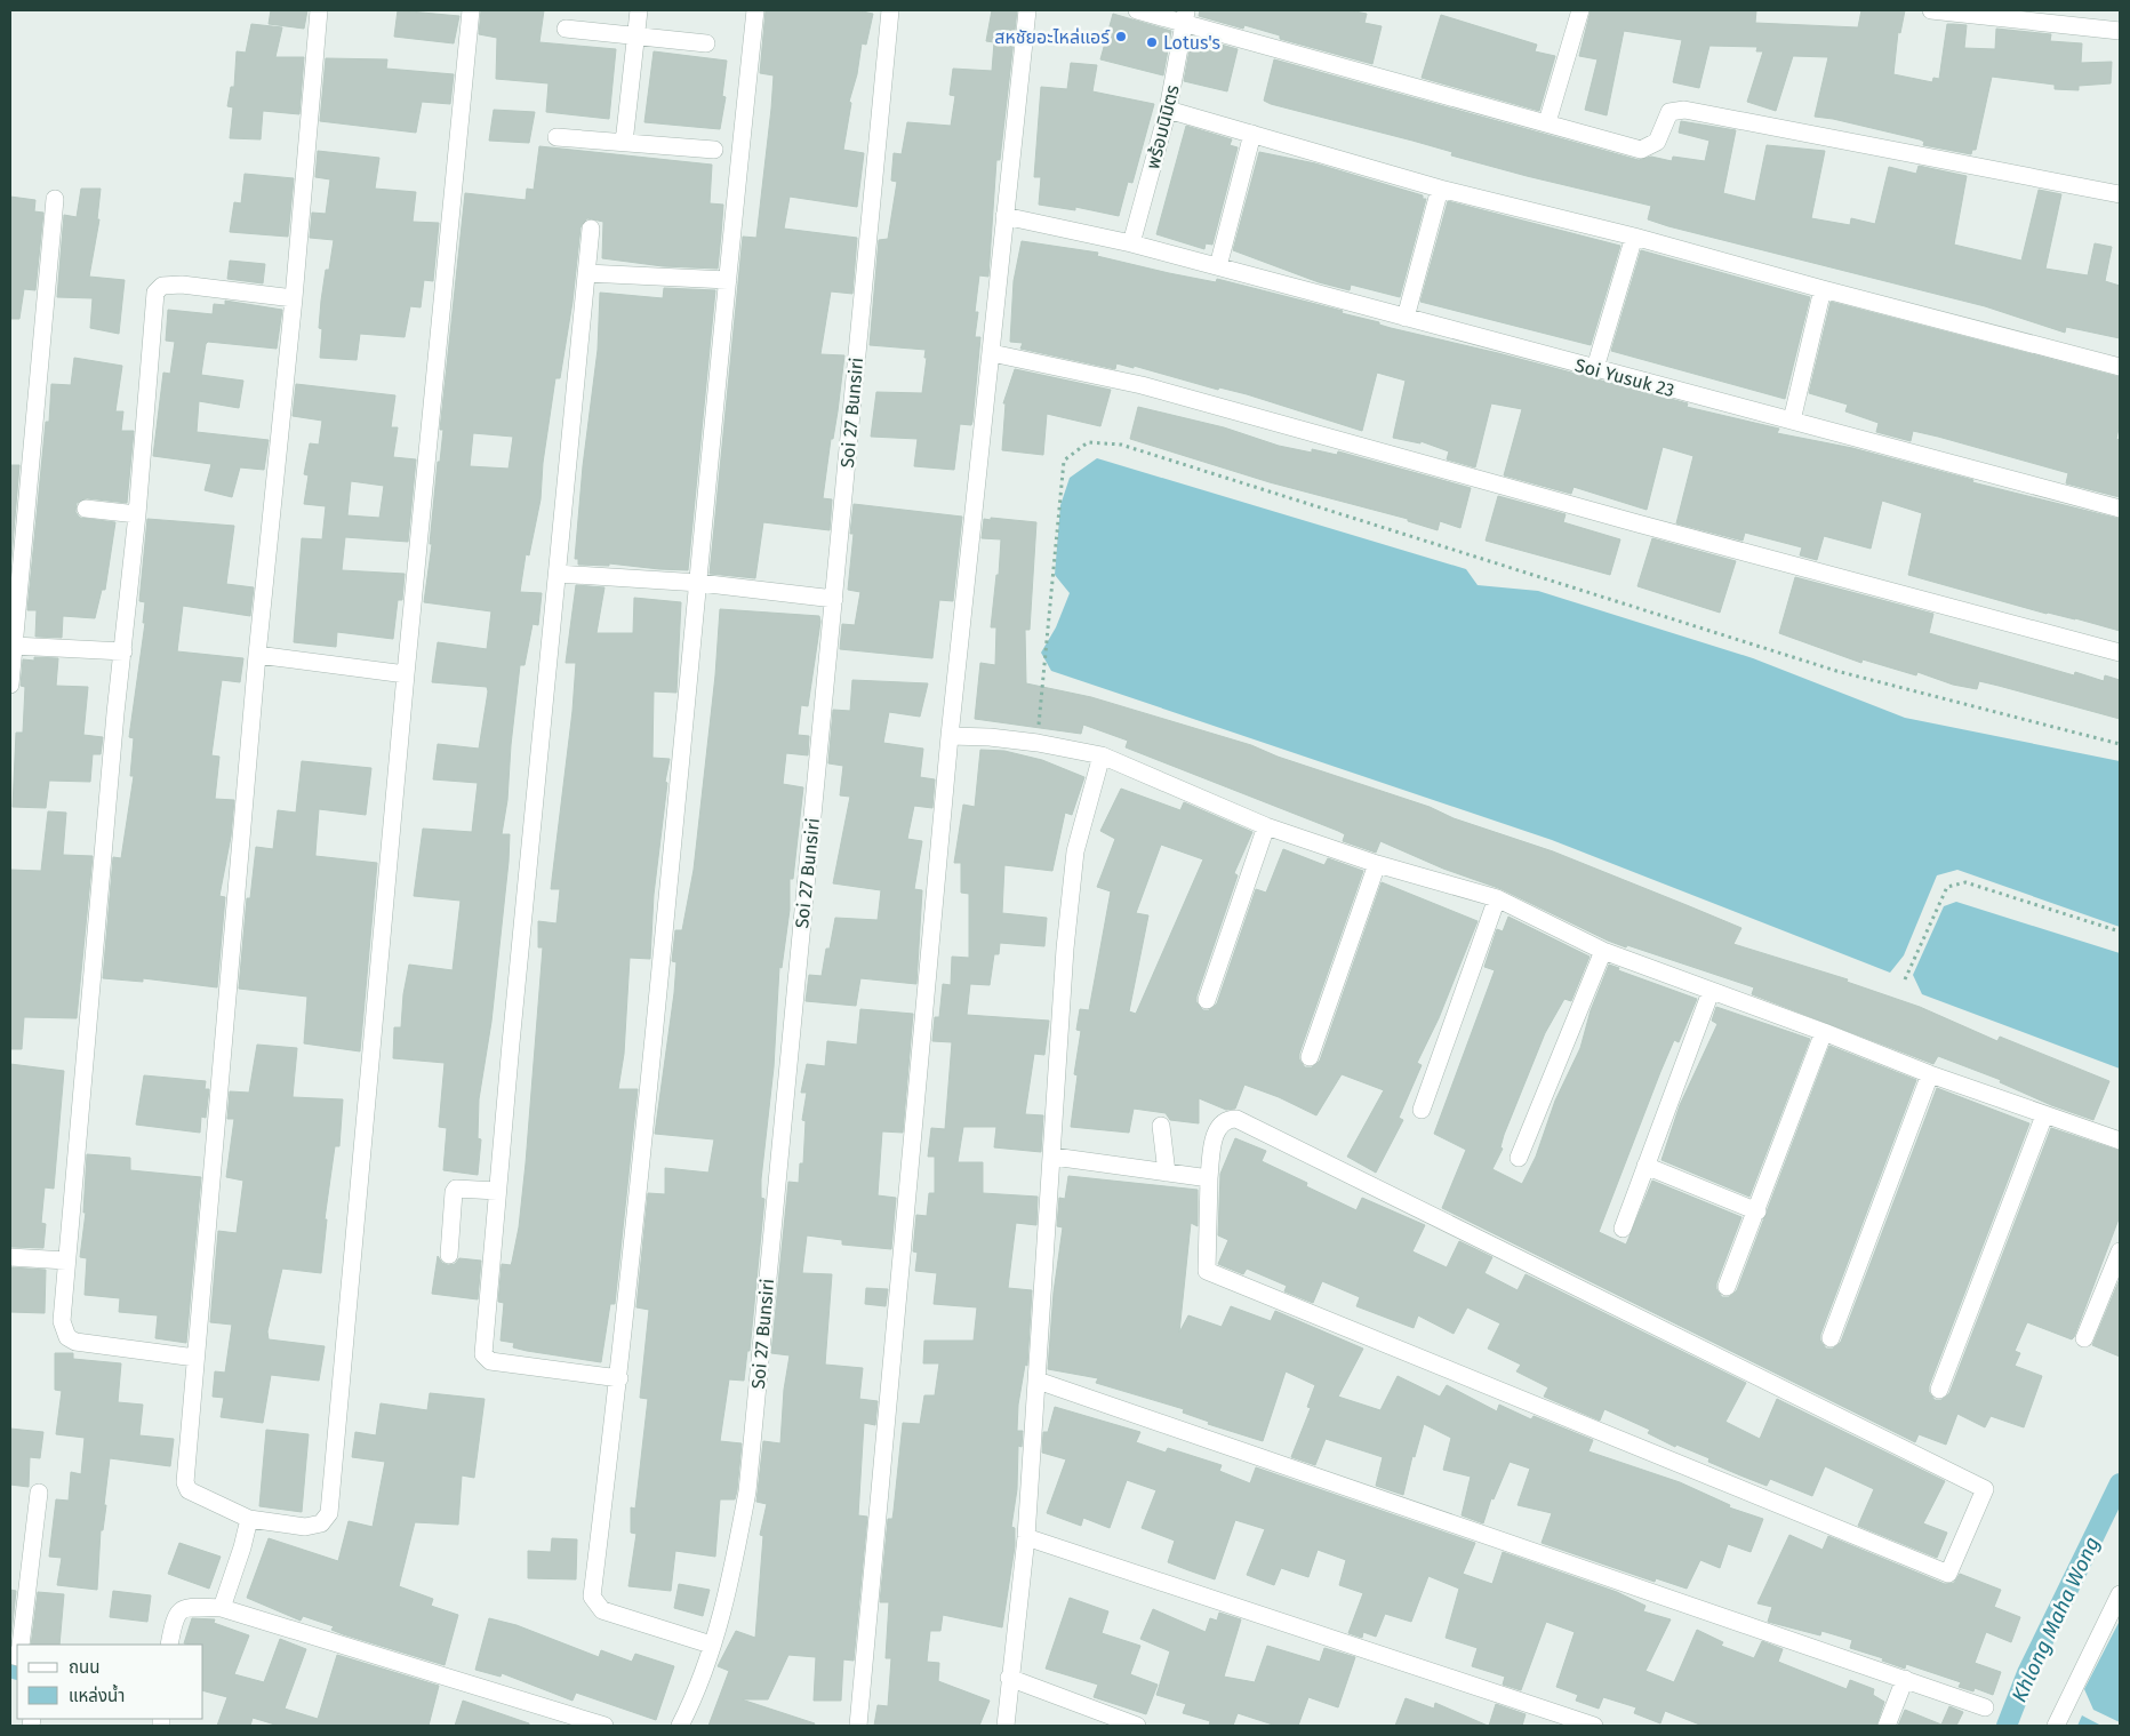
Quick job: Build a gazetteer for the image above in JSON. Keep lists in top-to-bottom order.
{
  "streets": {
    "street": ["พร้อมนิมิตร", "Soi Yusuk 23", "Soi 27 Bunsiri"]
  },
  "crossings": [
    ["พร้อมนิมิตร", "Soi Yusuk 23"]
  ],
  "water": ["Khlong Maha Wong"],
  "places": ["สหชัยอะไหล่แอร์", "Lotus's"],
  "legend": ["ถนน", "แหล่งน้ำ"]
}
